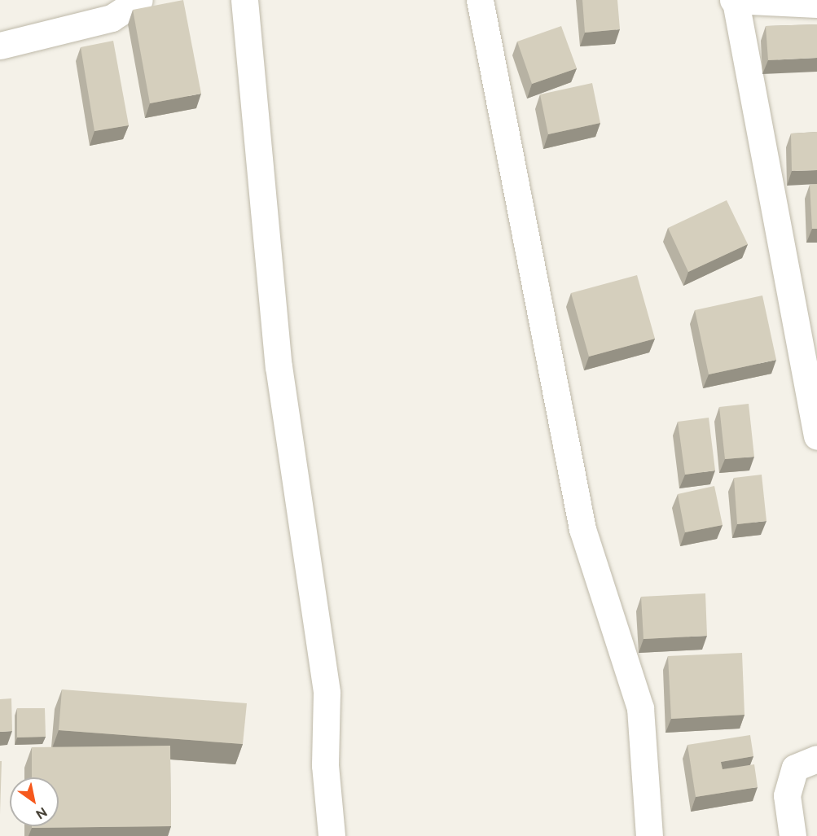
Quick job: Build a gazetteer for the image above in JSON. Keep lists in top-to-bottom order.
{
  "north": "bottom right"
}
